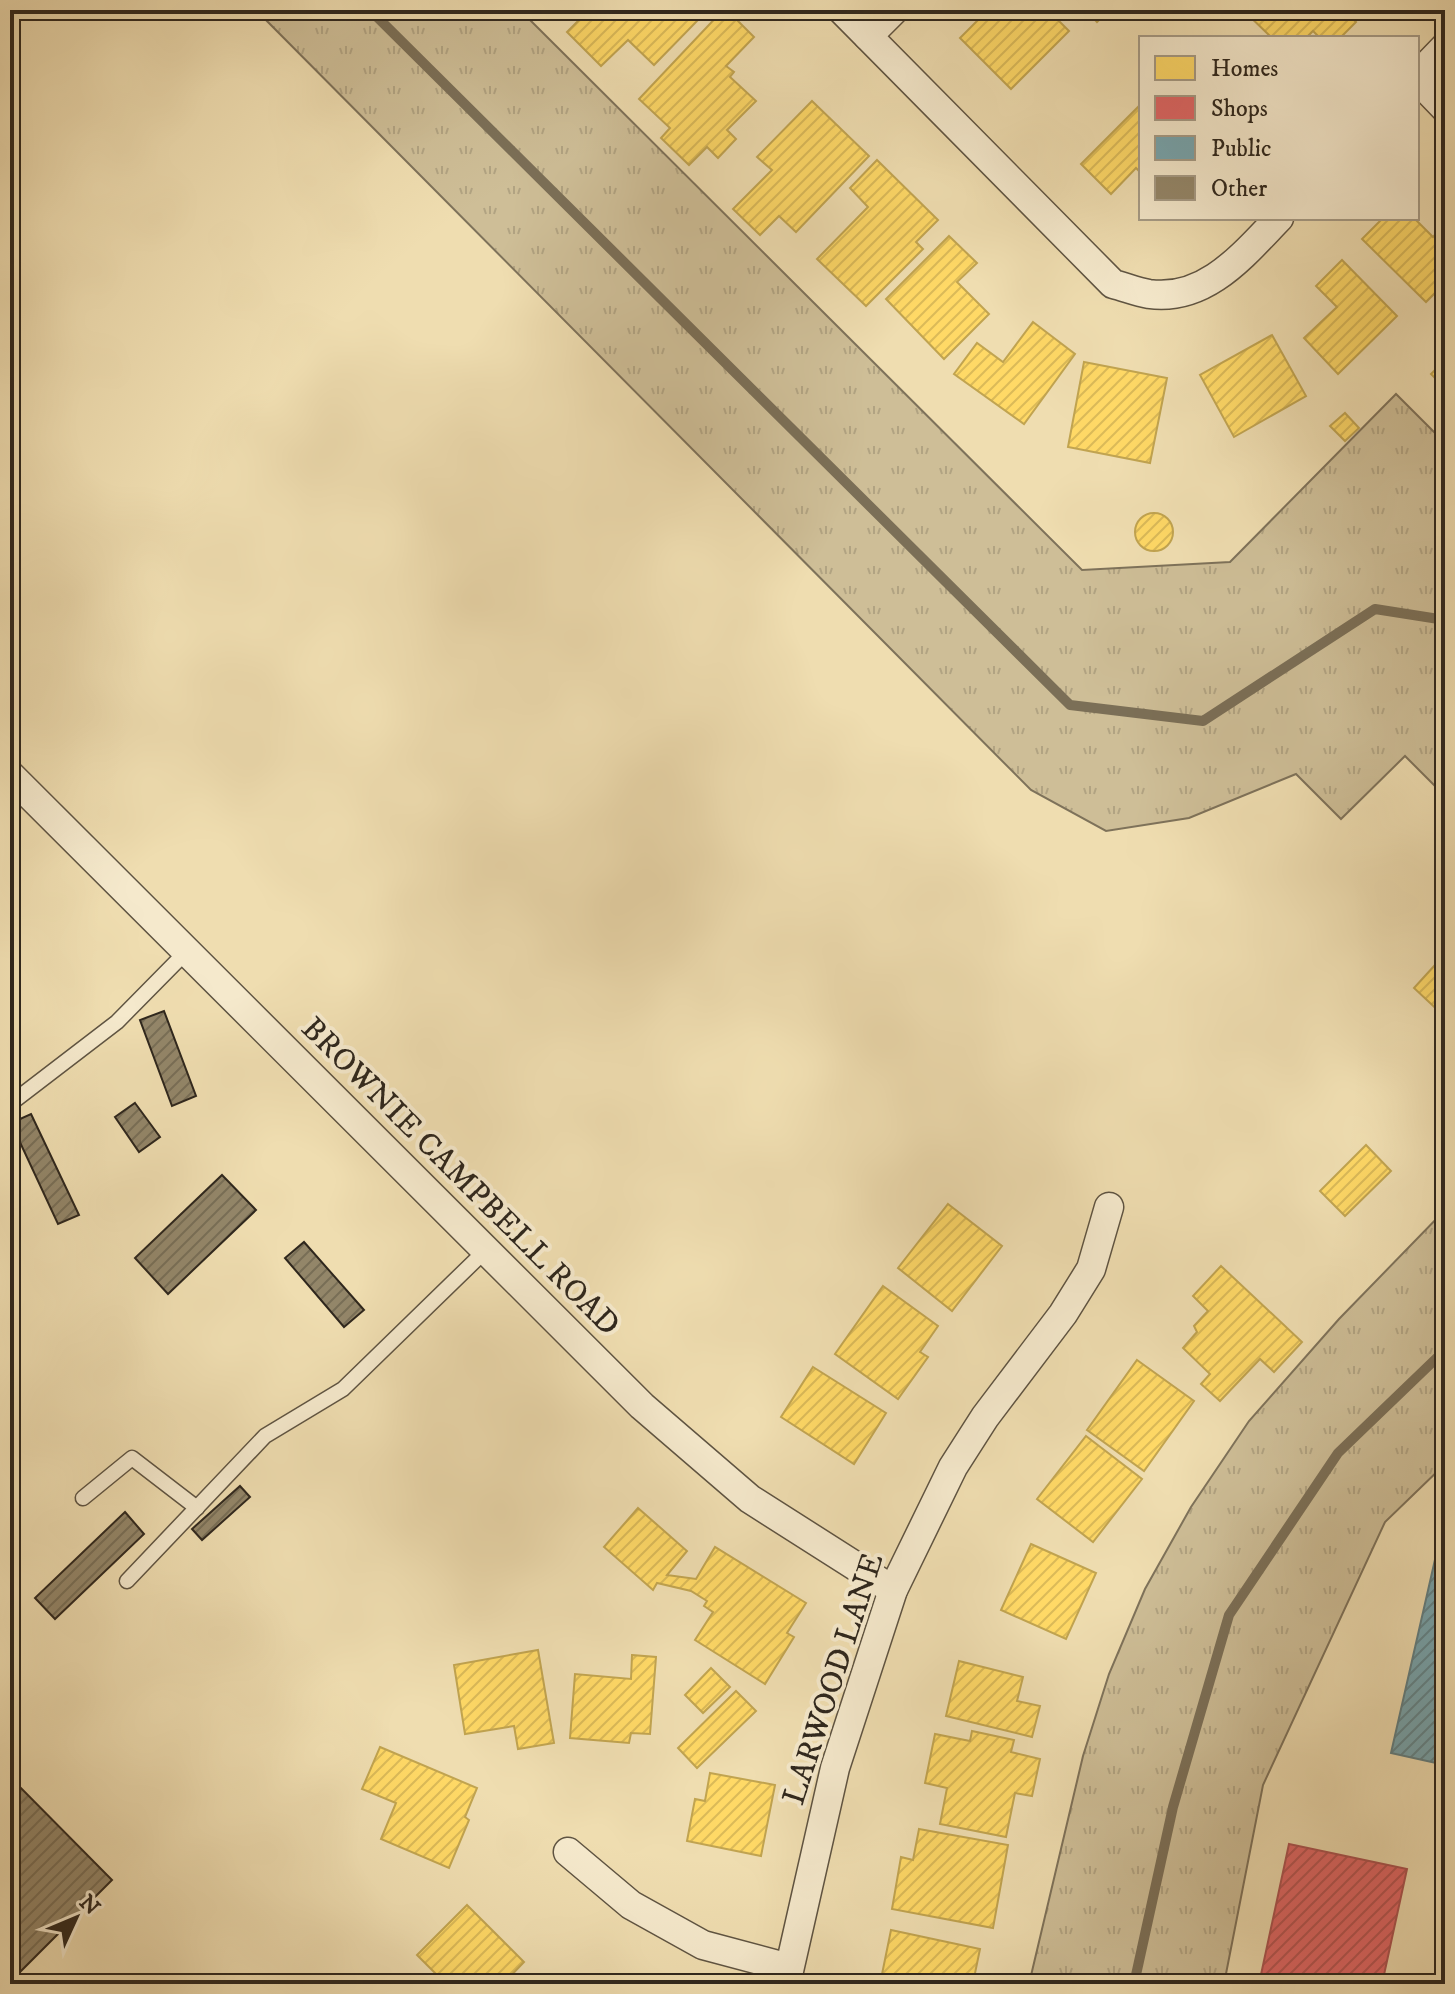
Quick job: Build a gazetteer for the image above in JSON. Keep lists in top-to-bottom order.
{
  "streets": {
    "street": ["BROWNIE CAMPBELL ROAD", "LARWOOD LANE"]
  },
  "crossings": [
    ["BROWNIE CAMPBELL ROAD", "LARWOOD LANE"]
  ],
  "legend": [
    "Homes",
    "Shops",
    "Public",
    "Other"
  ],
  "north": "top right"
}
